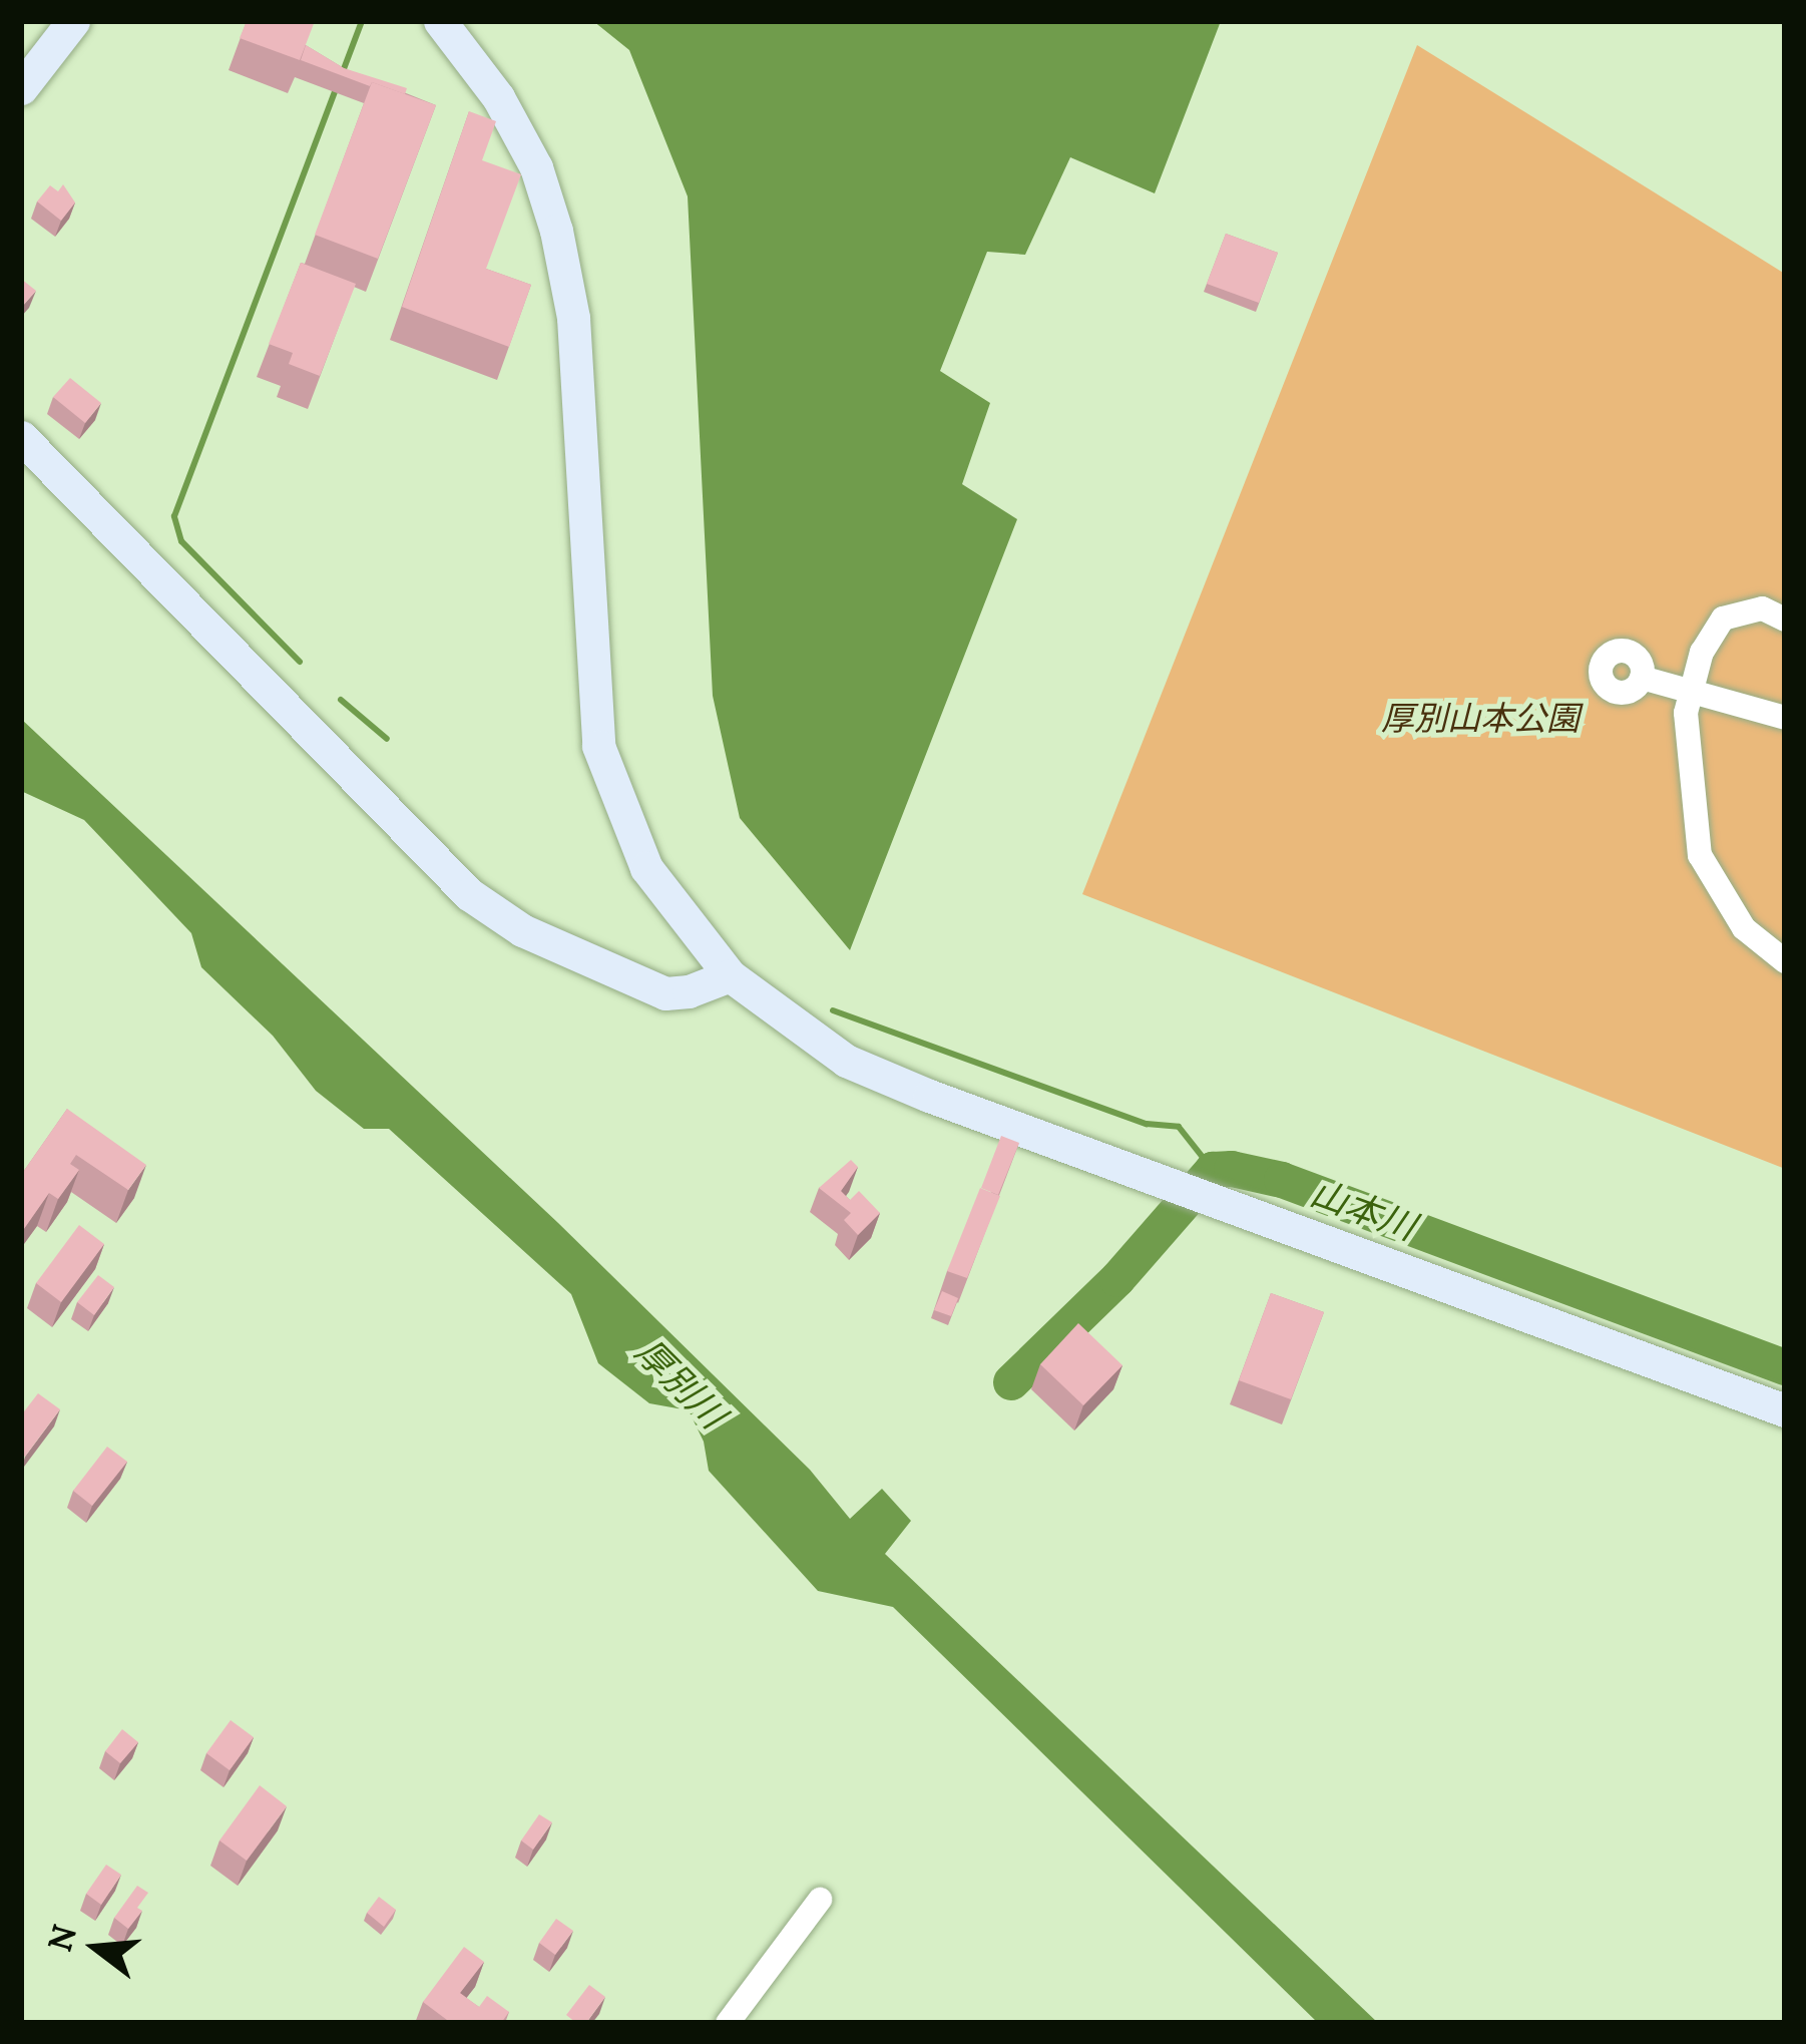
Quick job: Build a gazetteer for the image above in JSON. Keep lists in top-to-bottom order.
{
  "water": ["山本川", "厚別川"],
  "parks": ["厚別山本公園"],
  "north": "left"
}
